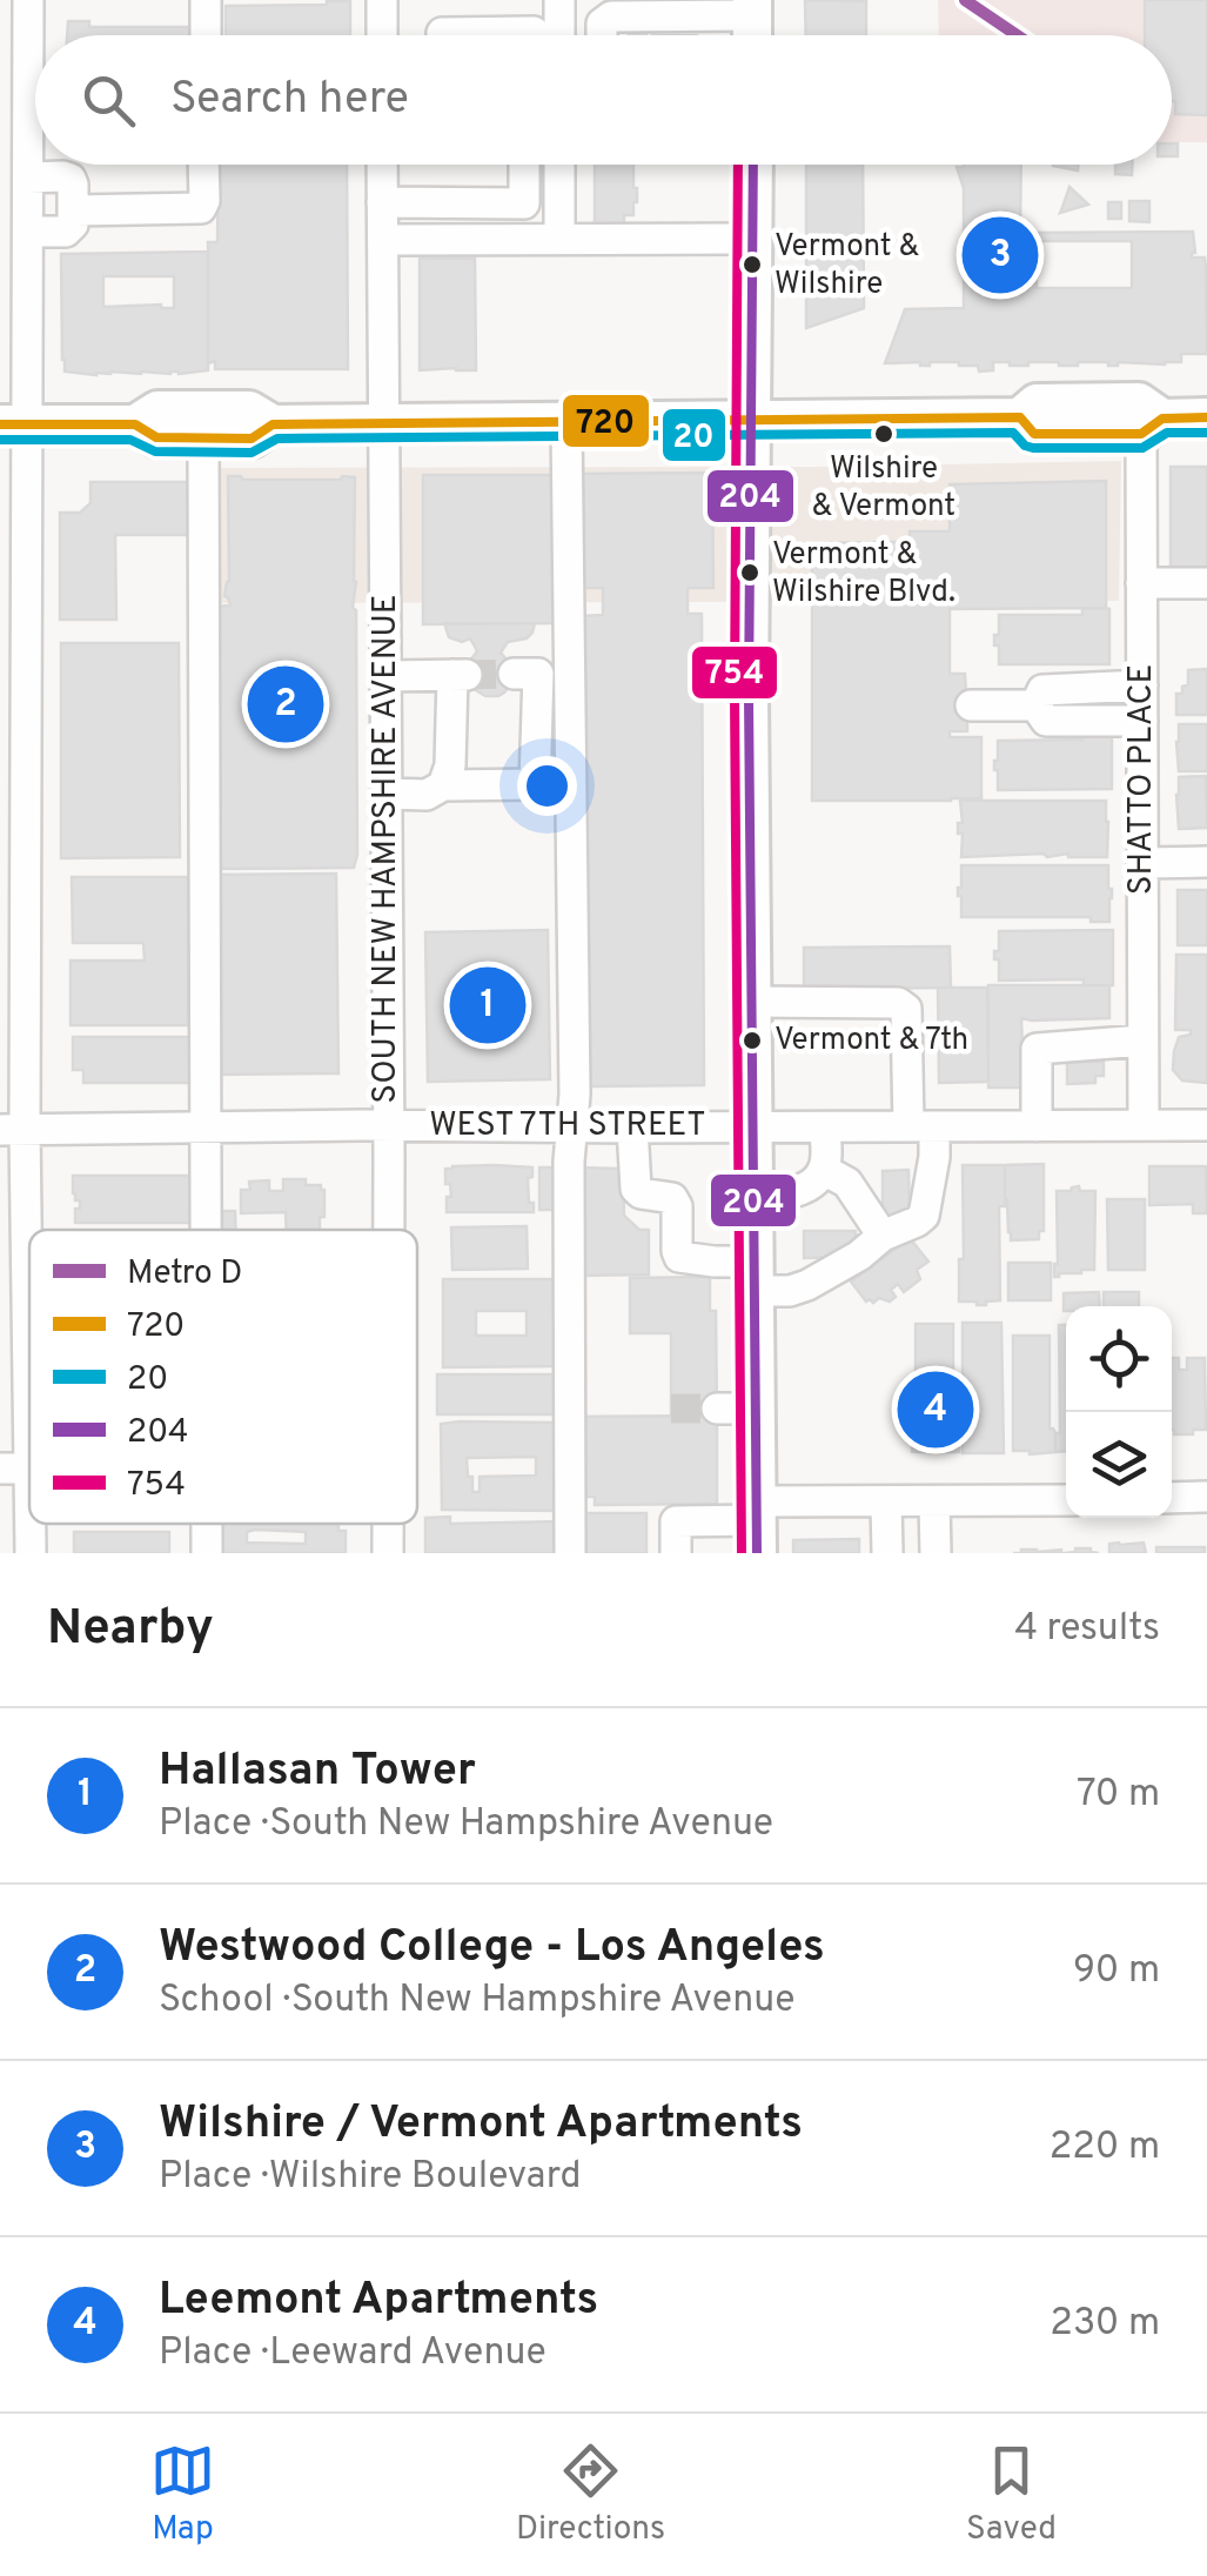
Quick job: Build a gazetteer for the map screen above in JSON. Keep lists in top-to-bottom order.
{
  "streets": {
    "street": ["SHATTO PLACE", "SOUTH NEW HAMPSHIRE AVENUE", "WEST 7TH STREET"]
  },
  "crossings": [
    ["SHATTO PLACE", "WEST 7TH STREET"],
    ["SOUTH NEW HAMPSHIRE AVENUE", "WEST 7TH STREET"]
  ],
  "places": [
    "Vermont & Wilshire",
    "Wilshire & Vermont",
    "Vermont & Wilshire Blvd.",
    "Vermont & 7th"
  ],
  "lines": [
    "metro line D",
    "transit line 204",
    "transit line 754",
    "transit line 720",
    "transit line 20"
  ],
  "legend": [
    "Metro D",
    "720",
    "20",
    "204",
    "754"
  ],
  "page": {
    "search": "Search here",
    "pins": [
      "3",
      "2",
      "1",
      "4"
    ],
    "heading": ["Nearby", "4 results"],
    "list": [
      {
        "mark": "1",
        "name": "Hallasan Tower",
        "note": "Place · South New Hampshire Avenue",
        "value": "70 m"
      },
      {
        "mark": "2",
        "name": "Westwood College - Los Angeles",
        "note": "School · South New Hampshire Avenue",
        "value": "90 m"
      },
      {
        "mark": "3",
        "name": "Wilshire / Vermont Apartments",
        "note": "Place · Wilshire Boulevard",
        "value": "220 m"
      },
      {
        "mark": "4",
        "name": "Leemont Apartments",
        "note": "Place · Leeward Avenue",
        "value": "230 m"
      }
    ],
    "nav": ["Map", "Directions", "Saved"]
  }
}
